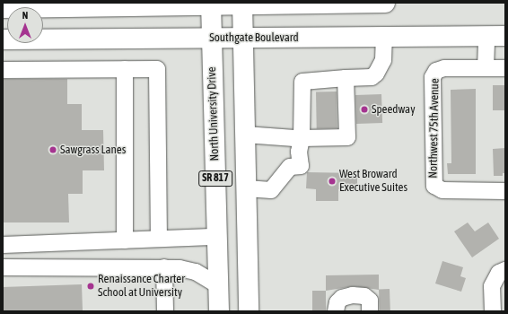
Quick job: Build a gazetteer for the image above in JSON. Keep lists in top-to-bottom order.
{
  "streets": {
    "main road": ["Southgate Boulevard", "North University Drive", "SR 817"],
    "street": ["Northwest 75th Avenue"]
  },
  "crossings": [
    ["Southgate Boulevard", "North University Drive"],
    ["Southgate Boulevard", "SR 817"]
  ],
  "places": [
    "Speedway",
    "Sawgrass Lanes",
    "West Broward Executive Suites",
    "Renaissance Charter School at University"
  ],
  "north": "top"
}
